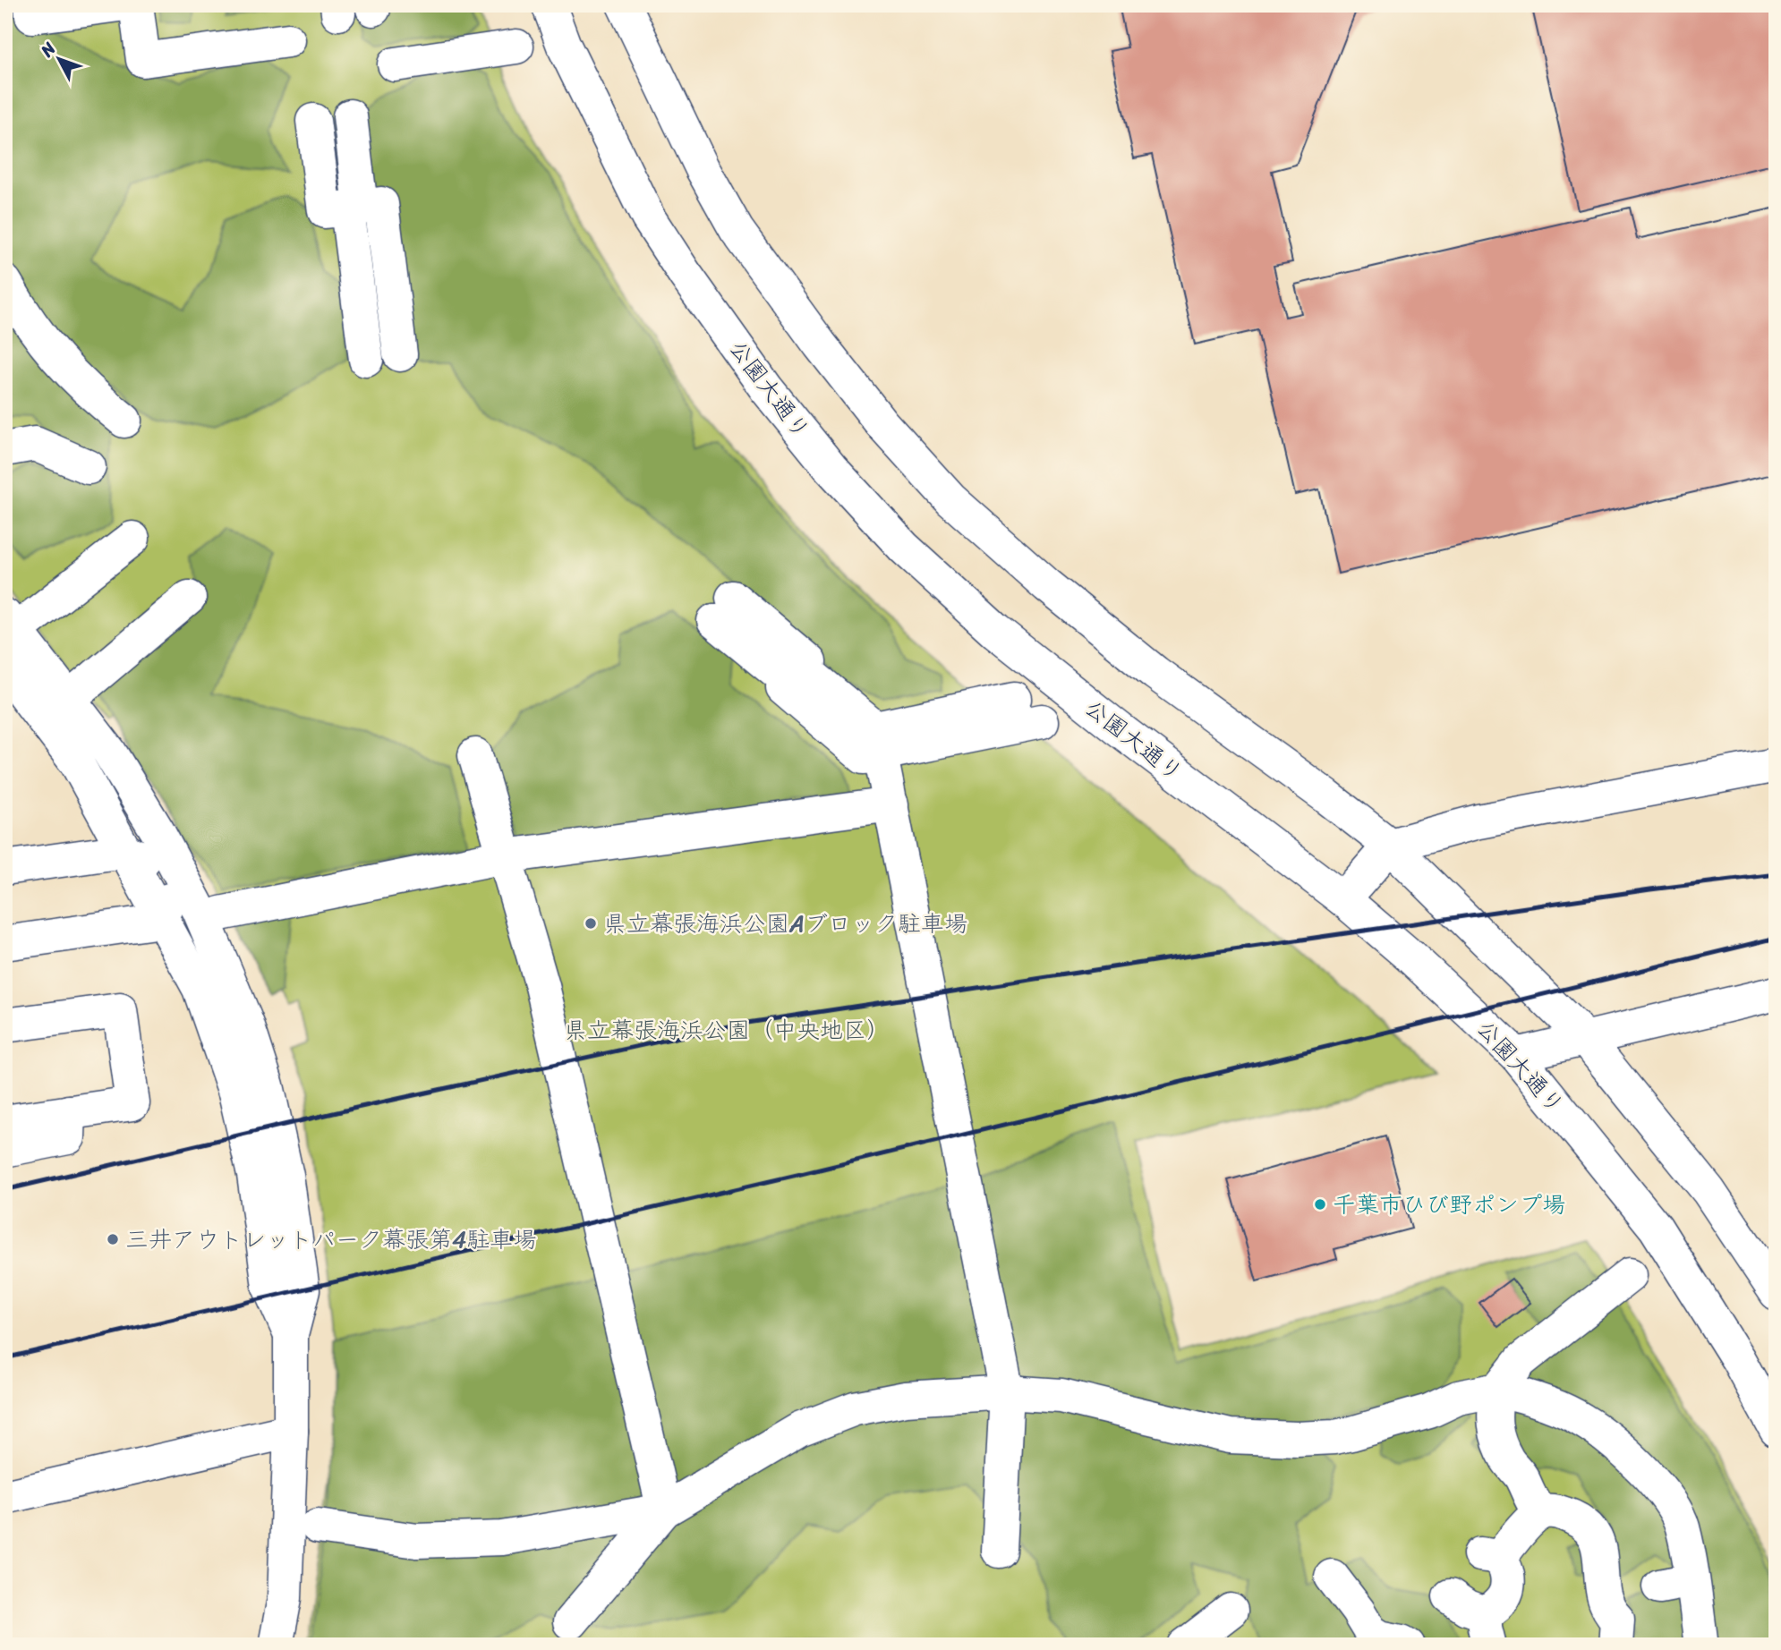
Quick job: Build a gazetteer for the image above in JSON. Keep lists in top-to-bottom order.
{
  "streets": {
    "street": ["公園大通り"]
  },
  "parks": ["県立幕張海浜公園（中央地区）"],
  "places": ["県立幕張海浜公園Aブロック駐車場", "千葉市ひび野ポンプ場", "三井アウトレットパーク幕張第4駐車場"],
  "north": "top left"
}
